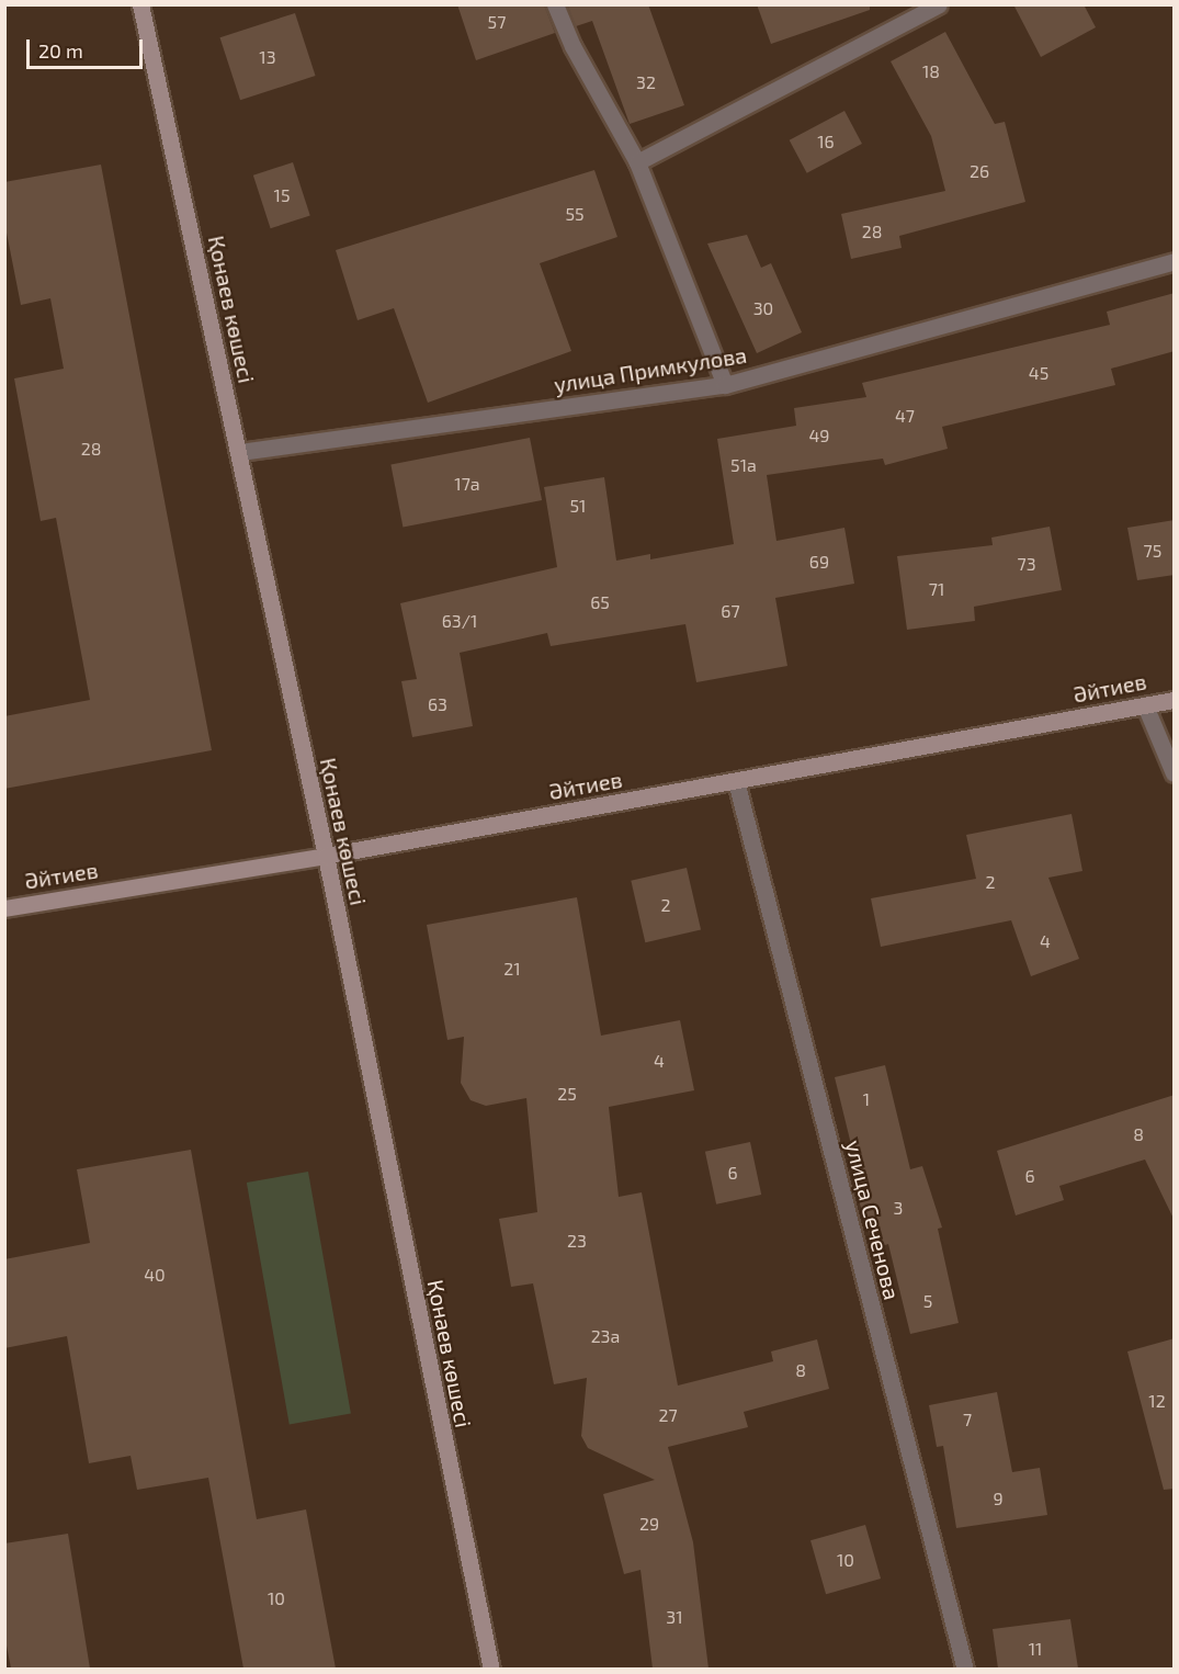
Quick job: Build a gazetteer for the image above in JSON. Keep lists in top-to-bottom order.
{
  "streets": {
    "main road": ["Қонаев көшесі", "Әйтиев"],
    "street": ["улица Примкулова", "улица Сеченова"]
  },
  "crossings": [
    ["Қонаев көшесі", "улица Примкулова"],
    ["Қонаев көшесі", "Әйтиев"],
    ["Әйтиев", "улица Сеченова"]
  ],
  "house_numbers": [
    "57",
    "13",
    "18",
    "32",
    "16",
    "26",
    "15",
    "55",
    "28",
    "30",
    "45",
    "47",
    "49",
    "28",
    "51а",
    "17а",
    "51",
    "75",
    "69",
    "73",
    "71",
    "65",
    "67",
    "63/1",
    "63",
    "2",
    "2",
    "4",
    "21",
    "4",
    "25",
    "1",
    "8",
    "6",
    "6",
    "3",
    "23",
    "40",
    "5",
    "23а",
    "8",
    "12",
    "27",
    "7",
    "9",
    "29",
    "10",
    "10",
    "31",
    "11"
  ],
  "scale_bar": "20 m"
}
